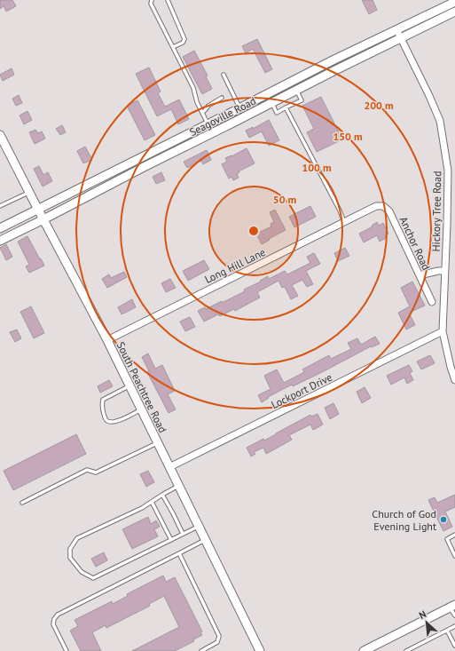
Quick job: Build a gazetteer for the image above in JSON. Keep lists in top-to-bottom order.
{
  "streets": {
    "main road": ["Seagoville Road", "South Peachtree Road"],
    "street": [
      "Hickory Tree Road",
      "Anchor Road",
      "Long Hill Lane",
      "Lockport Drive"
    ]
  },
  "crossings": [
    ["Seagoville Road", "Hickory Tree Road"],
    ["Seagoville Road", "South Peachtree Road"],
    ["Hickory Tree Road", "Lockport Drive"],
    ["Anchor Road", "Long Hill Lane"],
    ["Long Hill Lane", "South Peachtree Road"],
    ["South Peachtree Road", "Lockport Drive"]
  ],
  "places": ["Church of God Evening Light"],
  "north": "top left",
  "rings": [
    "200 m",
    "150 m",
    "100 m",
    "50 m"
  ]
}
